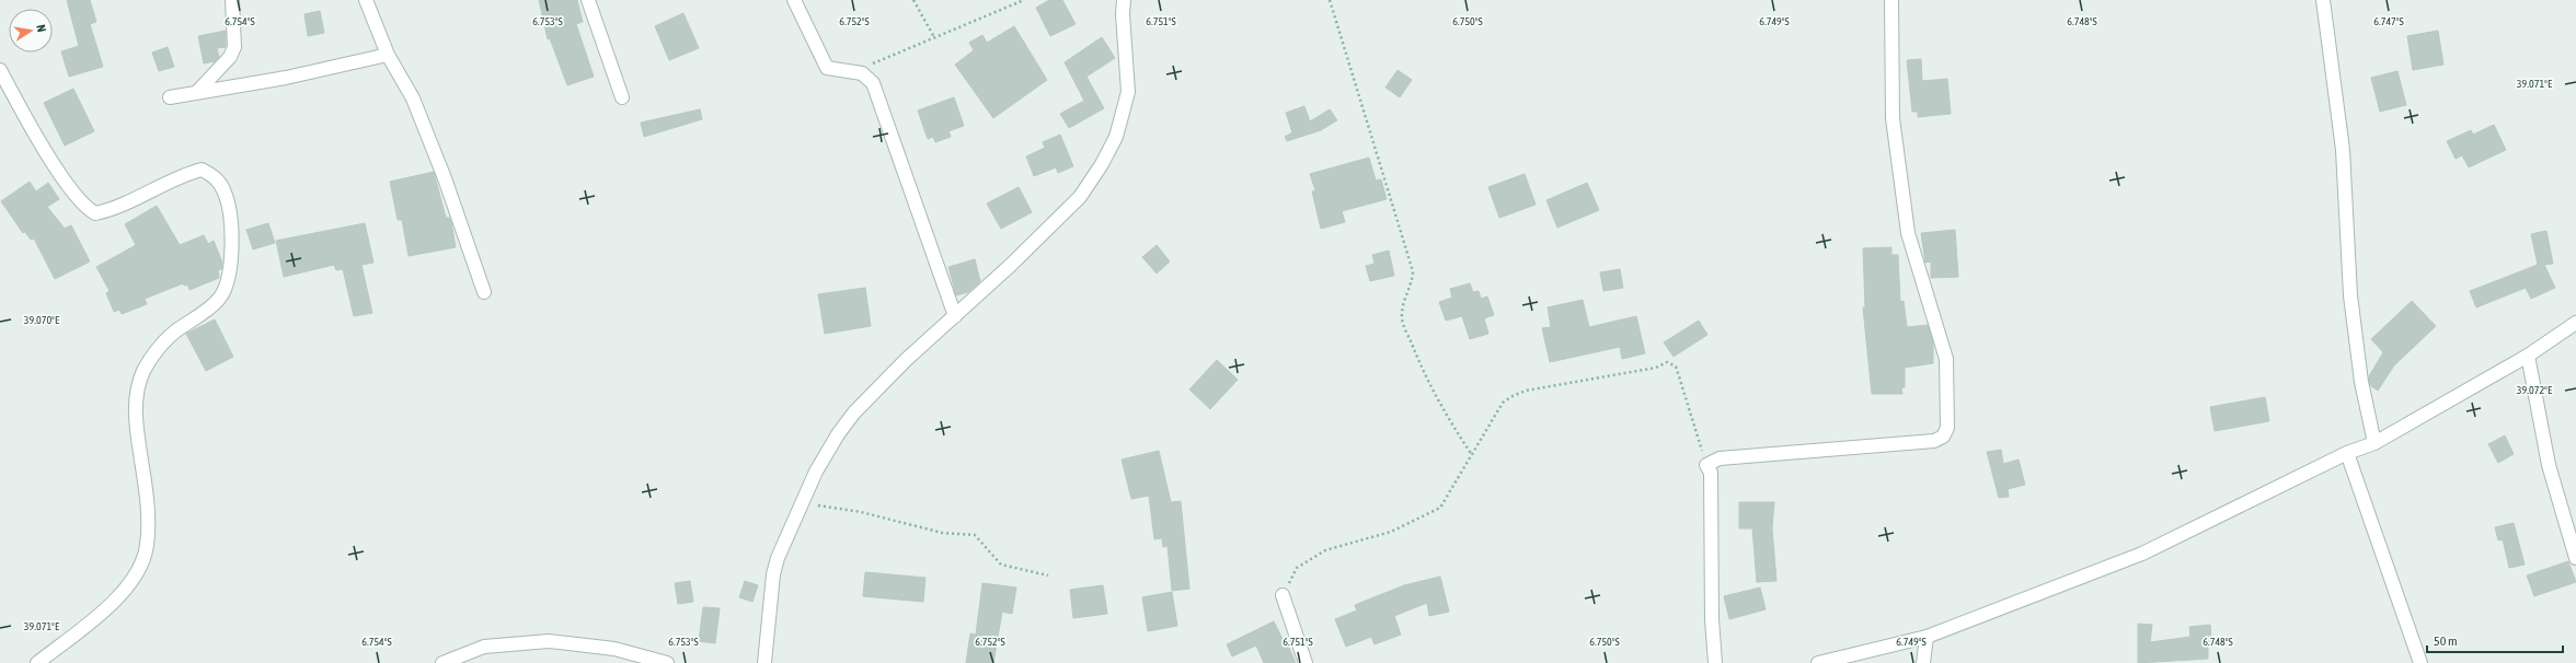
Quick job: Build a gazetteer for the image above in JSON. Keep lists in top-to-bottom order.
{
  "scale_bar": "50 m",
  "north": "right",
  "coordinates": [
    "6.754°S",
    "6.753°S",
    "6.752°S",
    "6.751°S",
    "6.750°S",
    "6.749°S",
    "6.748°S",
    "6.747°S",
    "39.071°E",
    "39.070°E",
    "39.072°E"
  ]
}
